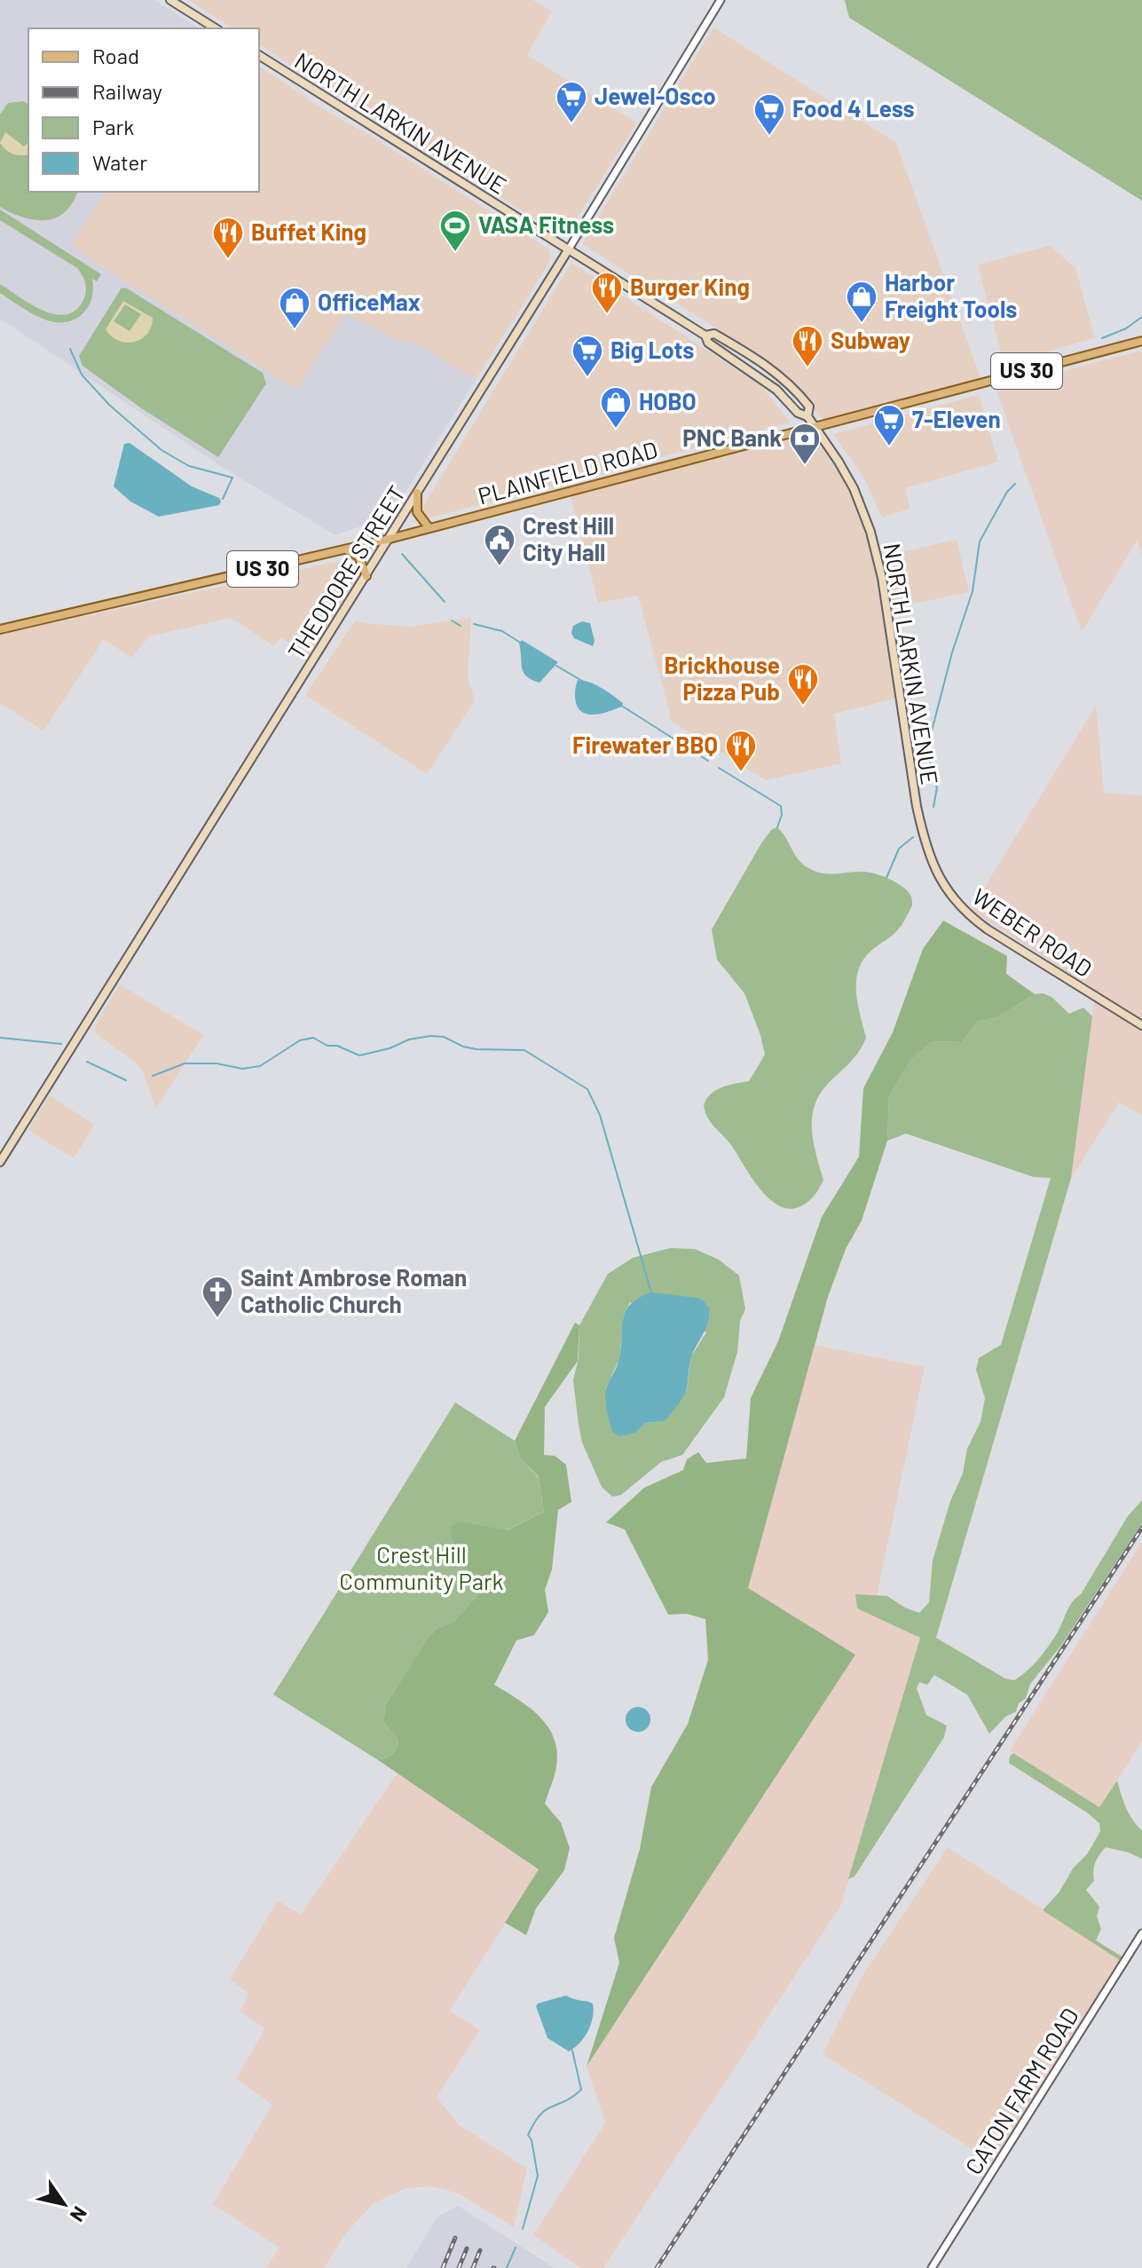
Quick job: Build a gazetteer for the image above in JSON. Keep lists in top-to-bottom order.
{
  "streets": {
    "main road": [
      "NORTH LARKIN AVENUE",
      "US 30",
      "PLAINFIELD ROAD",
      "THEODORE STREET",
      "WEBER ROAD"
    ],
    "street": ["CATON FARM ROAD"]
  },
  "crossings": [
    ["NORTH LARKIN AVENUE", "PLAINFIELD ROAD"],
    ["NORTH LARKIN AVENUE", "THEODORE STREET"],
    ["NORTH LARKIN AVENUE", "WEBER ROAD"],
    ["PLAINFIELD ROAD", "THEODORE STREET"]
  ],
  "parks": ["Crest Hill Community Park"],
  "places": {
    "supermarket": [
      "Jewel-Osco",
      "Food 4 Less",
      "Big Lots",
      "7-Eleven"
    ],
    "sports": ["VASA Fitness"],
    "restaurant": [
      "Buffet King",
      "Burger King",
      "Subway",
      "Brickhouse Pizza Pub",
      "Firewater BBQ"
    ],
    "shop": ["Harbor Freight Tools", "OfficeMax", "HOBO"],
    "bank": ["PNC Bank"],
    "public building": ["Crest Hill City Hall"],
    "church": ["Saint Ambrose Roman Catholic Church"]
  },
  "legend": [
    "Road",
    "Railway",
    "Park",
    "Water"
  ],
  "north": "bottom right"
}
